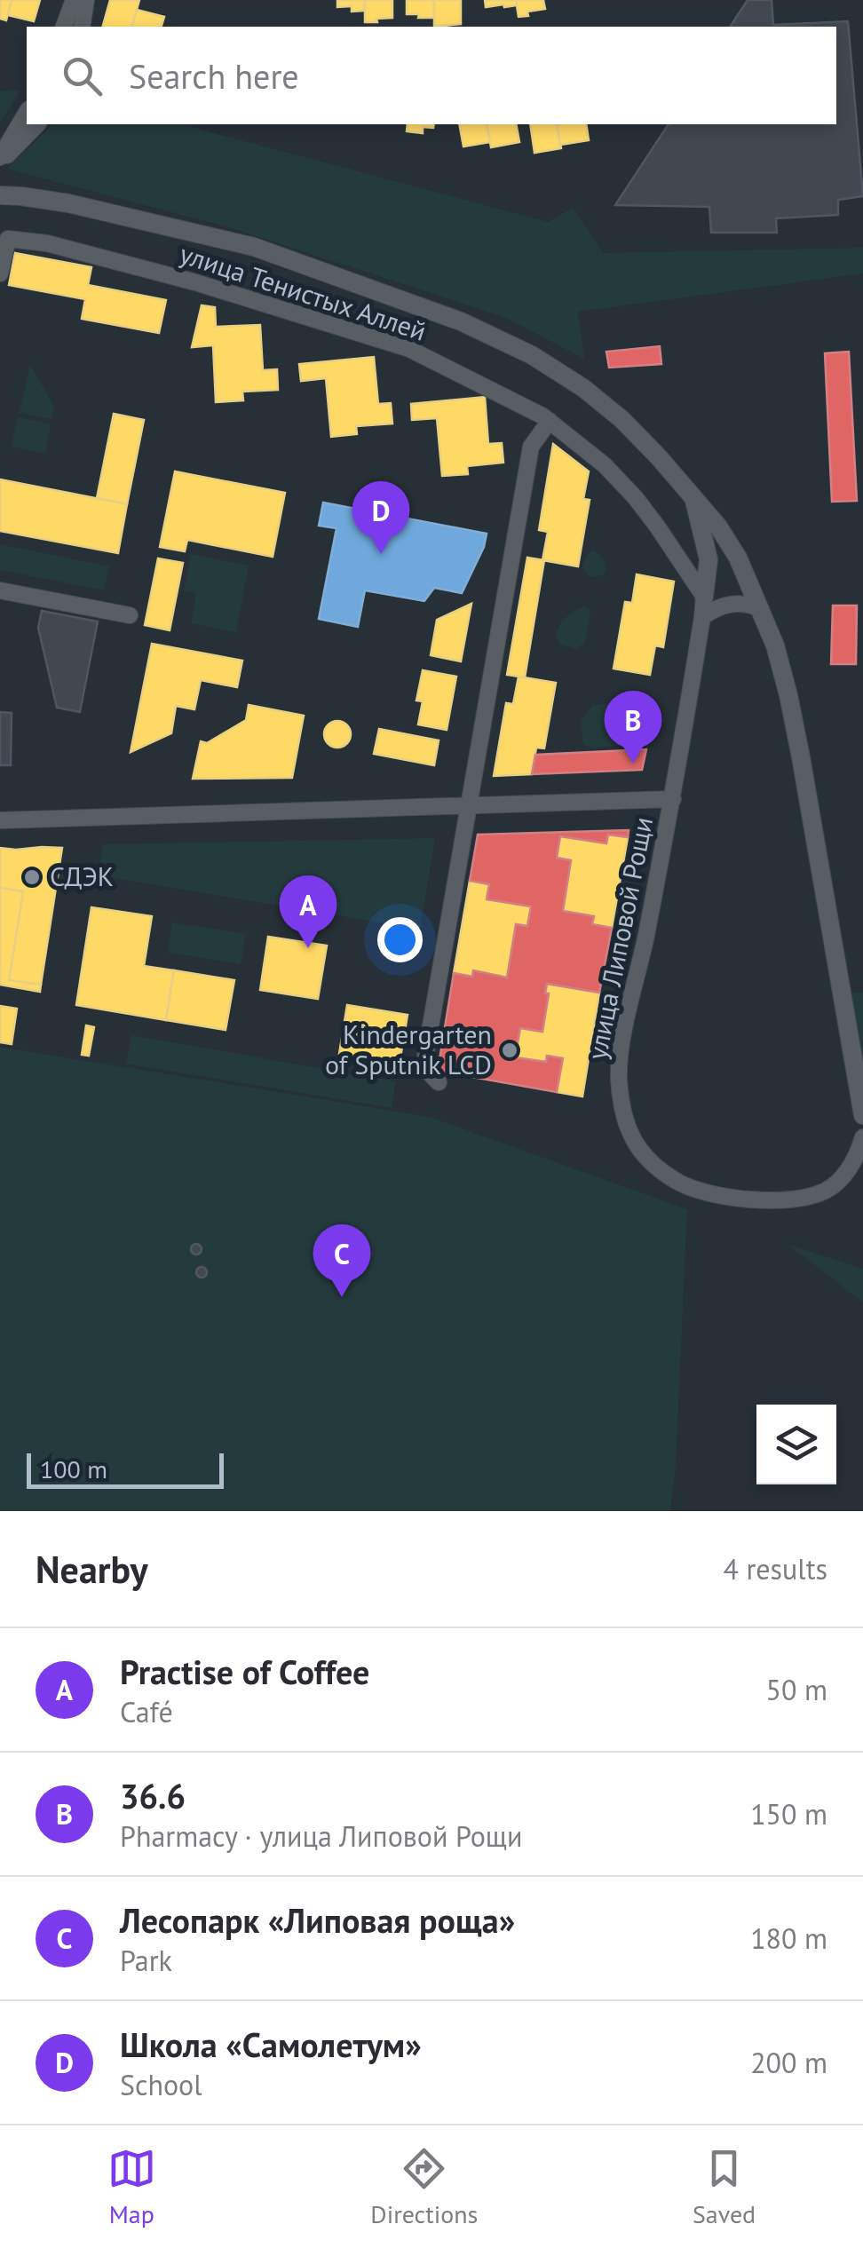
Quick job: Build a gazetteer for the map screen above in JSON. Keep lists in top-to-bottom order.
{
  "streets": {
    "street": ["улица Тенистых Аллей", "улица Липовой Рощи"]
  },
  "crossings": [
    ["улица Тенистых Аллей", "улица Липовой Рощи"]
  ],
  "places": ["СДЭК", "Kindergarten of Sputnik LCD"],
  "scale_bar": "100 m",
  "page": {
    "search": "Search here",
    "pins": [
      "D",
      "B",
      "A",
      "C"
    ],
    "scale": "100 m",
    "heading": ["Nearby", "4 results"],
    "list": [
      {
        "mark": "A",
        "name": "Practise of Coffee",
        "note": "Café",
        "value": "50 m"
      },
      {
        "mark": "B",
        "name": "36.6",
        "note": "Pharmacy · улица Липовой Рощи",
        "value": "150 m"
      },
      {
        "mark": "C",
        "name": "Лесопарк «Липовая роща»",
        "note": "Park",
        "value": "180 m"
      },
      {
        "mark": "D",
        "name": "Школа «Самолетум»",
        "note": "School",
        "value": "200 m"
      }
    ],
    "nav": ["Map", "Directions", "Saved"]
  }
}
